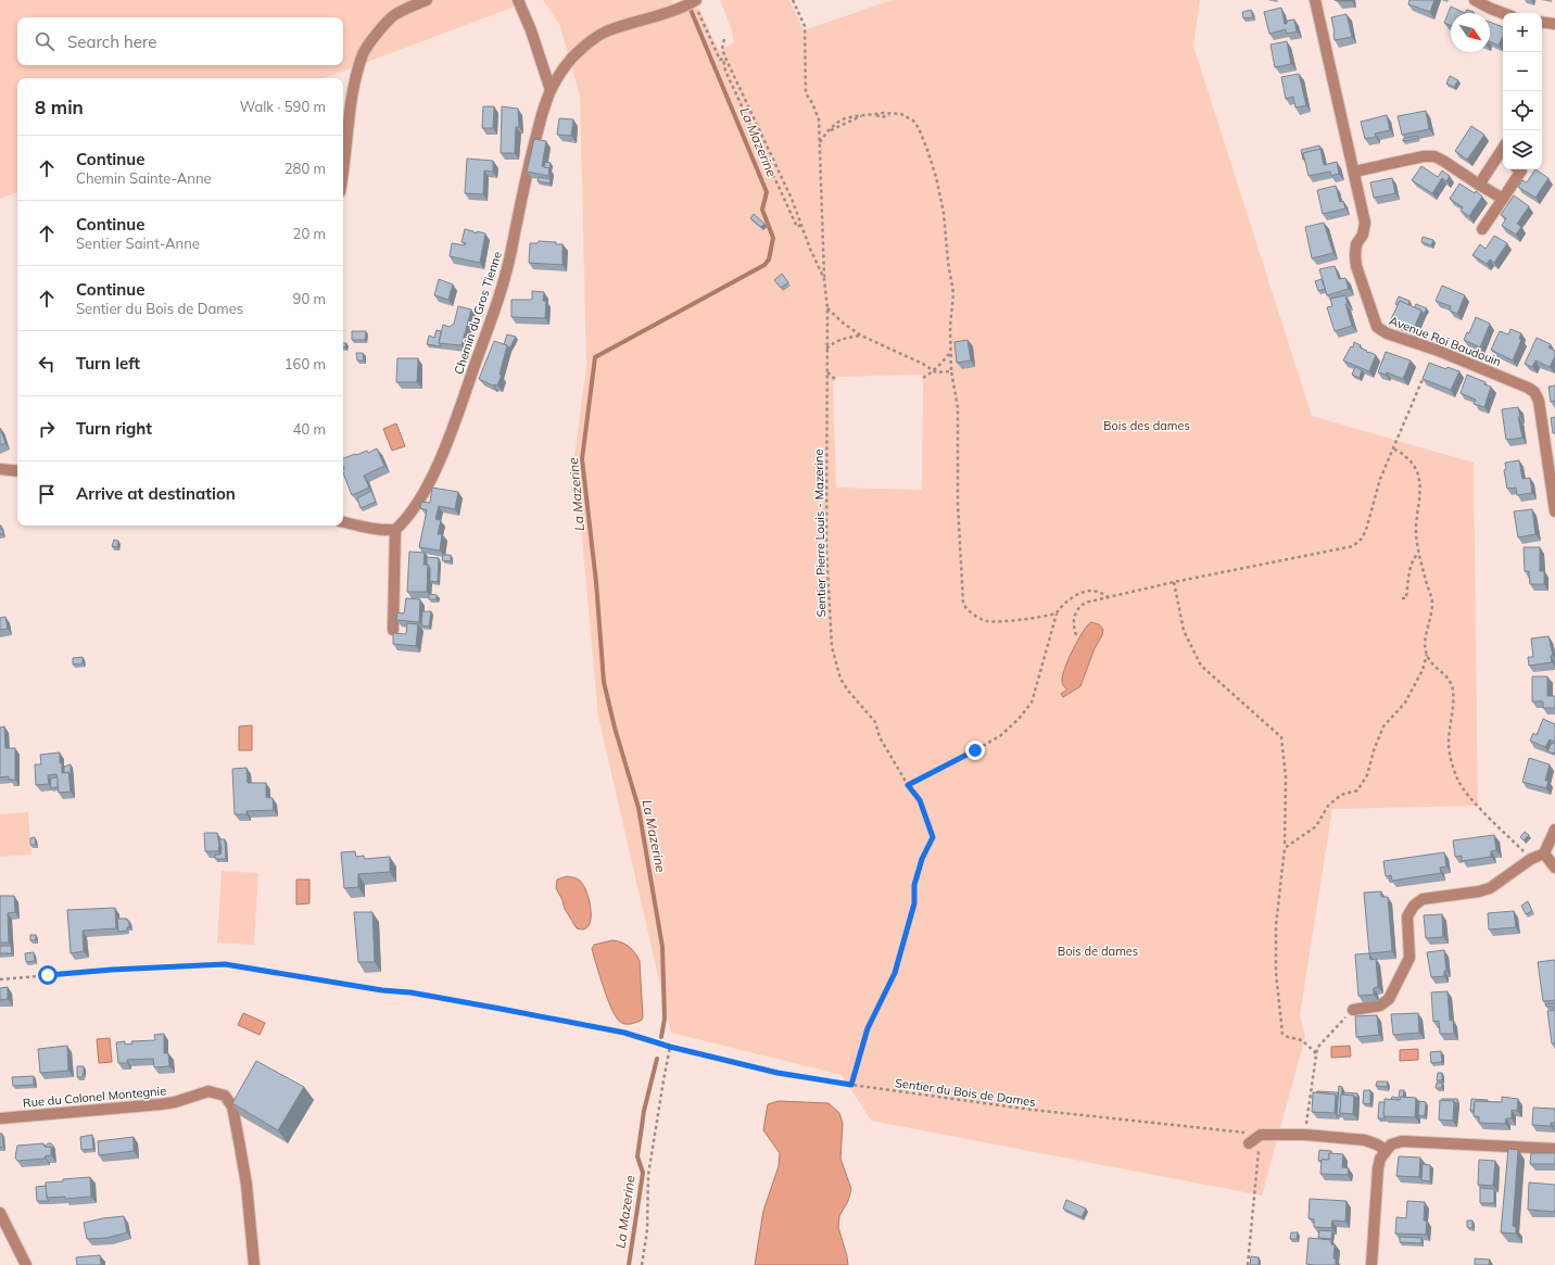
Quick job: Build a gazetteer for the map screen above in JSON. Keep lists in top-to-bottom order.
{
  "streets": {
    "street": ["Chemin du Gros Tienne", "Avenue Roi Baudouin", "Rue du Colonel Montegnie"],
    "path": ["Sentier Pierre Louis - Mazerine", "Sentier du Bois de Dames"]
  },
  "crossings": [
    ["Sentier Pierre Louis - Mazerine", "Sentier du Bois de Dames"]
  ],
  "water": ["La Mazerine"],
  "parks": ["Bois des dames", "Bois de dames"],
  "north": "bottom right",
  "page": {
    "map_buttons": ["+", "−"],
    "search": "Search here",
    "heading": ["8 min", "Walk · 590 m"],
    "list": [
      ["Continue", "Chemin Sainte-Anne", "280 m"],
      ["Continue", "Sentier Saint-Anne", "20 m"],
      ["Continue", "Sentier du Bois de Dames", "90 m"],
      ["Turn left", "160 m"],
      ["Turn right", "40 m"],
      "Arrive at destination"
    ]
  }
}
